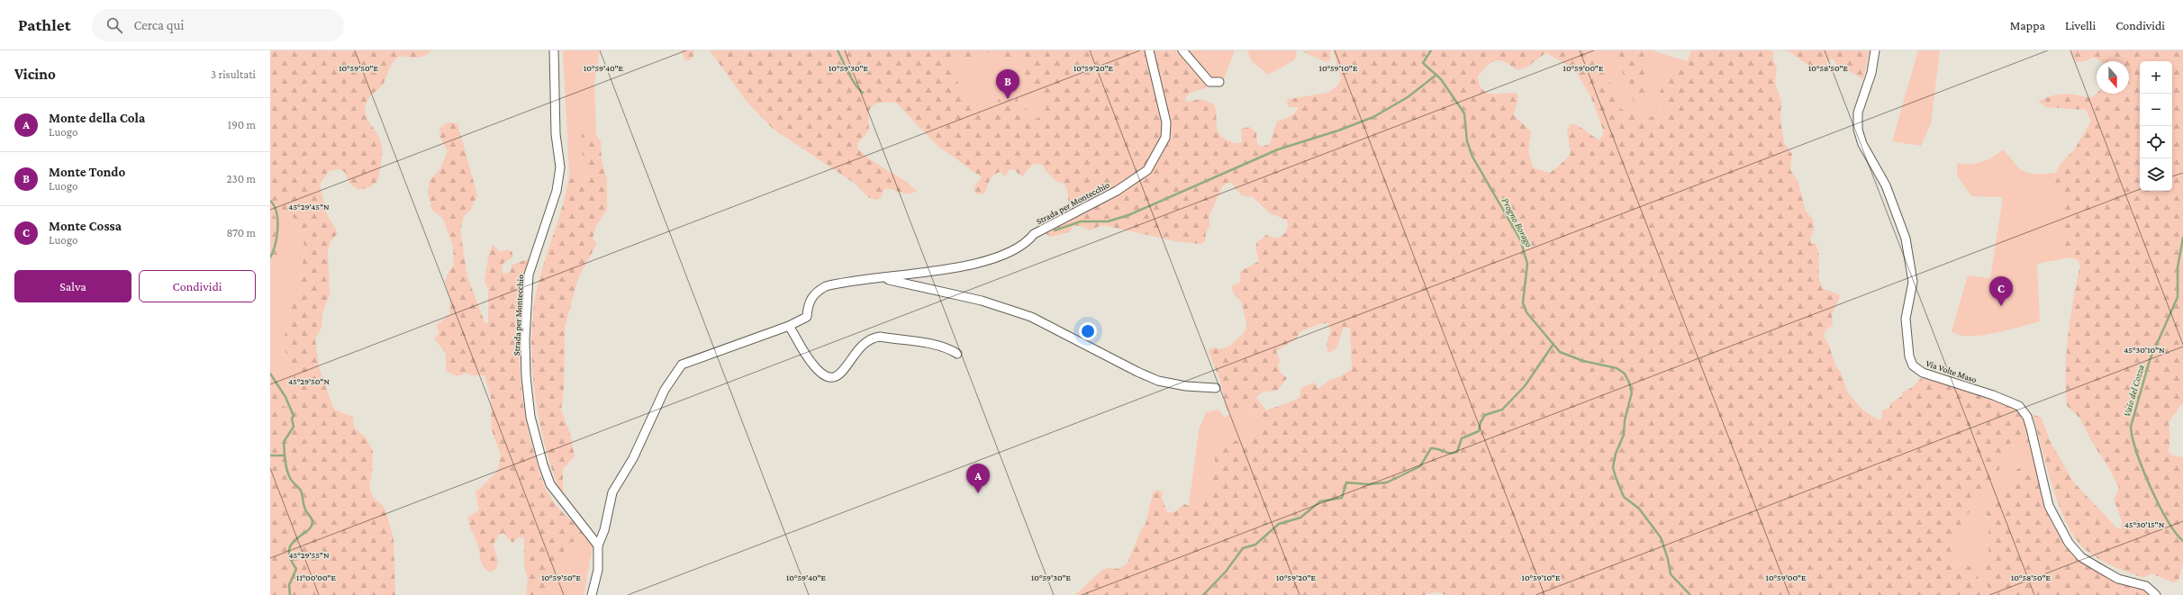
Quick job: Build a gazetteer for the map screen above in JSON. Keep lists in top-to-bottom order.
{
  "streets": {
    "street": ["Strada per Montecchio", "Via Volte Maso"]
  },
  "water": ["Progno Borago", "Vaio del Cozza"],
  "north": "bottom",
  "page": {
    "header": "Pathlet",
    "search": "Cerca qui",
    "nav": ["Mappa", "Livelli", "Condividi"],
    "heading": ["Vicino", "3 risultati"],
    "map_buttons": ["+", "−"],
    "pins": ["B", "C", "A"],
    "list": [
      {
        "mark": "A",
        "name": "Monte della Cola",
        "note": "Luogo",
        "value": "190 m"
      },
      {
        "mark": "B",
        "name": "Monte Tondo",
        "note": "Luogo",
        "value": "230 m"
      },
      {
        "mark": "C",
        "name": "Monte Cossa",
        "note": "Luogo",
        "value": "870 m"
      }
    ],
    "buttons": ["Salva", "Condividi"]
  },
  "coordinates": [
    "10°59'30\"E",
    "10°59'20\"E",
    "10°58'50\"E",
    "10°59'50\"E",
    "10°59'40\"E",
    "10°59'10\"E",
    "10°59'00\"E",
    "45°29'45\"N",
    "45°30'10\"N",
    "45°29'50\"N",
    "45°30'15\"N",
    "45°29'55\"N",
    "11°00'00\"E"
  ]
}
